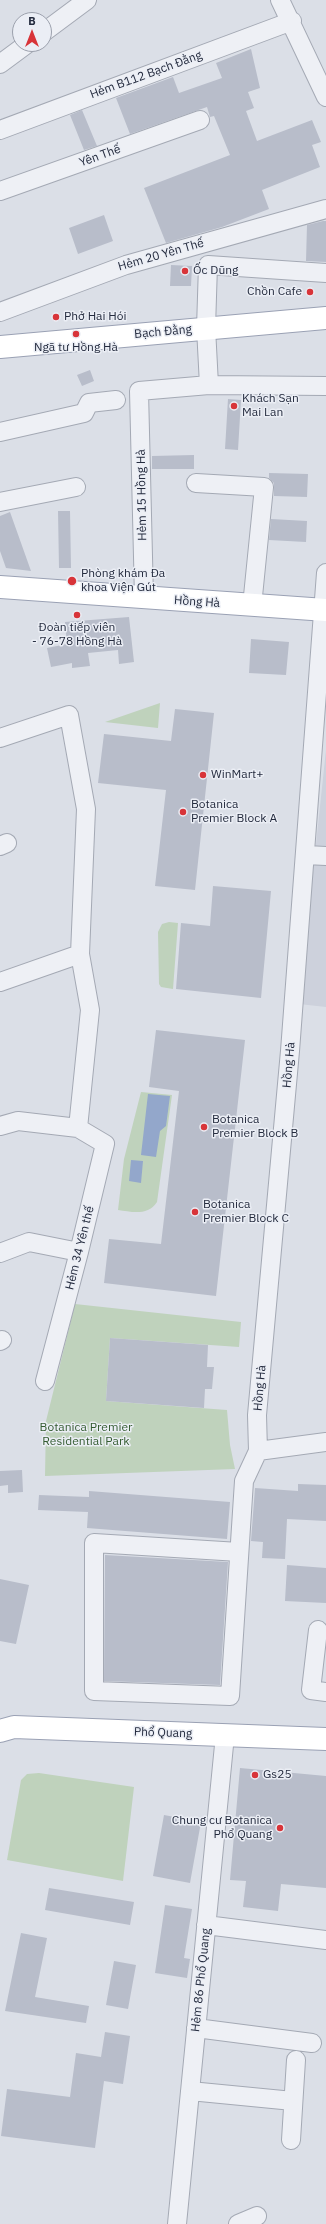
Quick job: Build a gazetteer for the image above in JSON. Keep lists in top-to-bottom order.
{
  "streets": {
    "main road": ["Bạch Đằng", "Hồng Hà", "Phổ Quang"],
    "street": [
      "Hẻm B112 Bạch Đằng",
      "Yên Thế",
      "Hẻm 20 Yên Thế",
      "Hẻm 15 Hồng Hà",
      "Hẻm 34 Yên thế",
      "Hẻm 86 Phổ Quang"
    ]
  },
  "crossings": [
    ["Hẻm 15 Hồng Hà", "Hồng Hà"],
    ["Phổ Quang", "Hẻm 86 Phổ Quang"]
  ],
  "parks": ["Botanica Premier Residential Park"],
  "places": [
    "Ốc Dũng",
    "Chồn Cafe",
    "Phở Hai Hói",
    "Ngã tư Hồng Hà",
    "Khách Sạn Mai Lan",
    "Phòng khám Đa khoa Viện Gút",
    "Đoàn tiếp viên - 76-78 Hồng Hà",
    "WinMart+",
    "Botanica Premier Block A",
    "Botanica Premier Block B",
    "Botanica Premier Block C",
    "Gs25",
    "Chung cư Botanica Phổ Quang"
  ],
  "north": "top"
}
